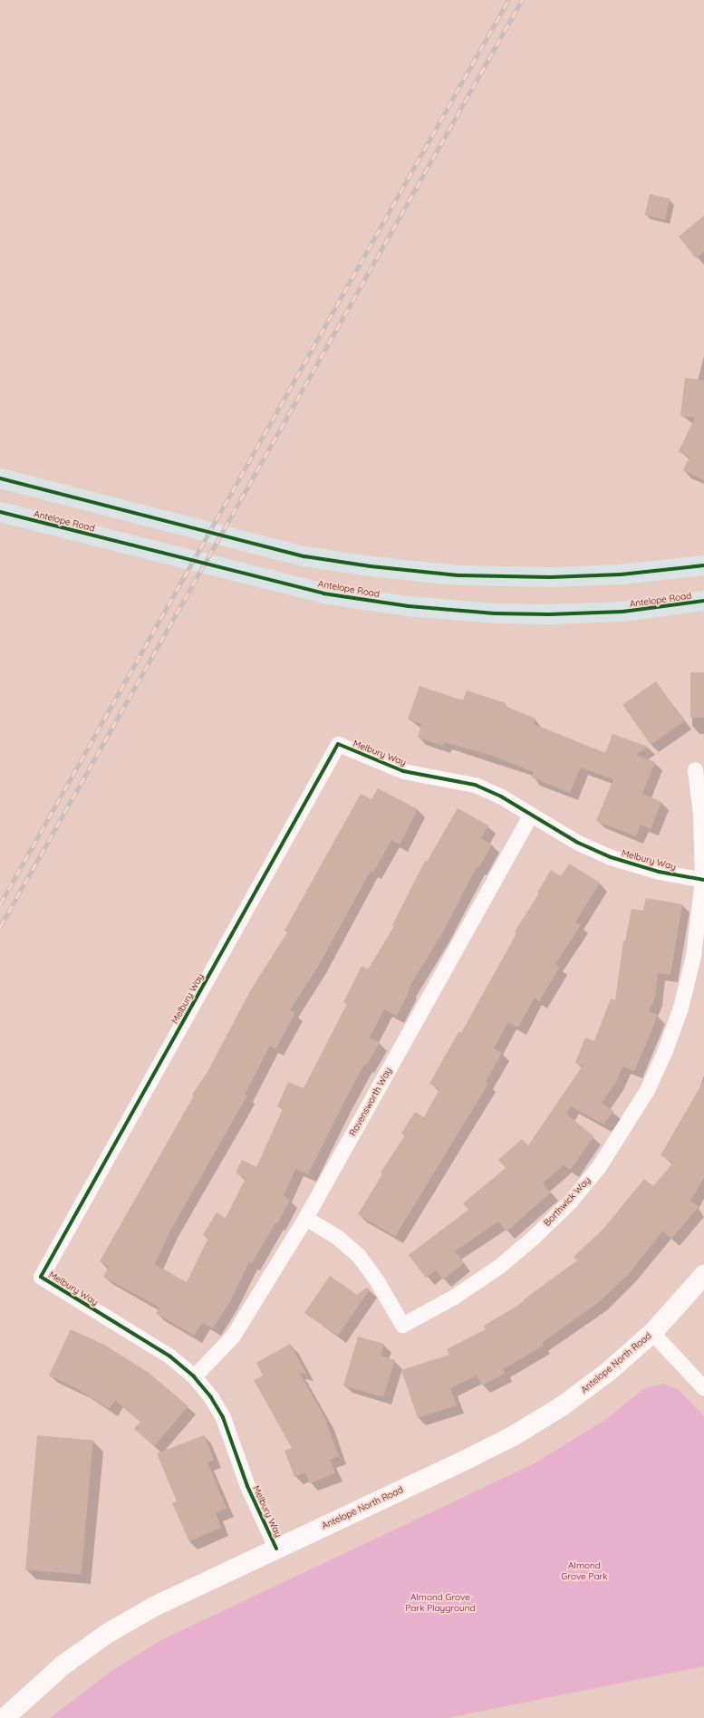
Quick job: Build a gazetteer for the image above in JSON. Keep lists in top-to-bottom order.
{
  "streets": {
    "main road": ["Antelope Road", "Antelope North Road"],
    "street": ["Melbury Way", "Ravensworth Way", "Borthwick Way"]
  },
  "crossings": [
    ["Melbury Way", "Ravensworth Way"],
    ["Melbury Way", "Borthwick Way"],
    ["Melbury Way", "Antelope North Road"],
    ["Ravensworth Way", "Borthwick Way"]
  ],
  "parks": ["Almond Grove Park", "Almond Grove Park Playground"]
}
